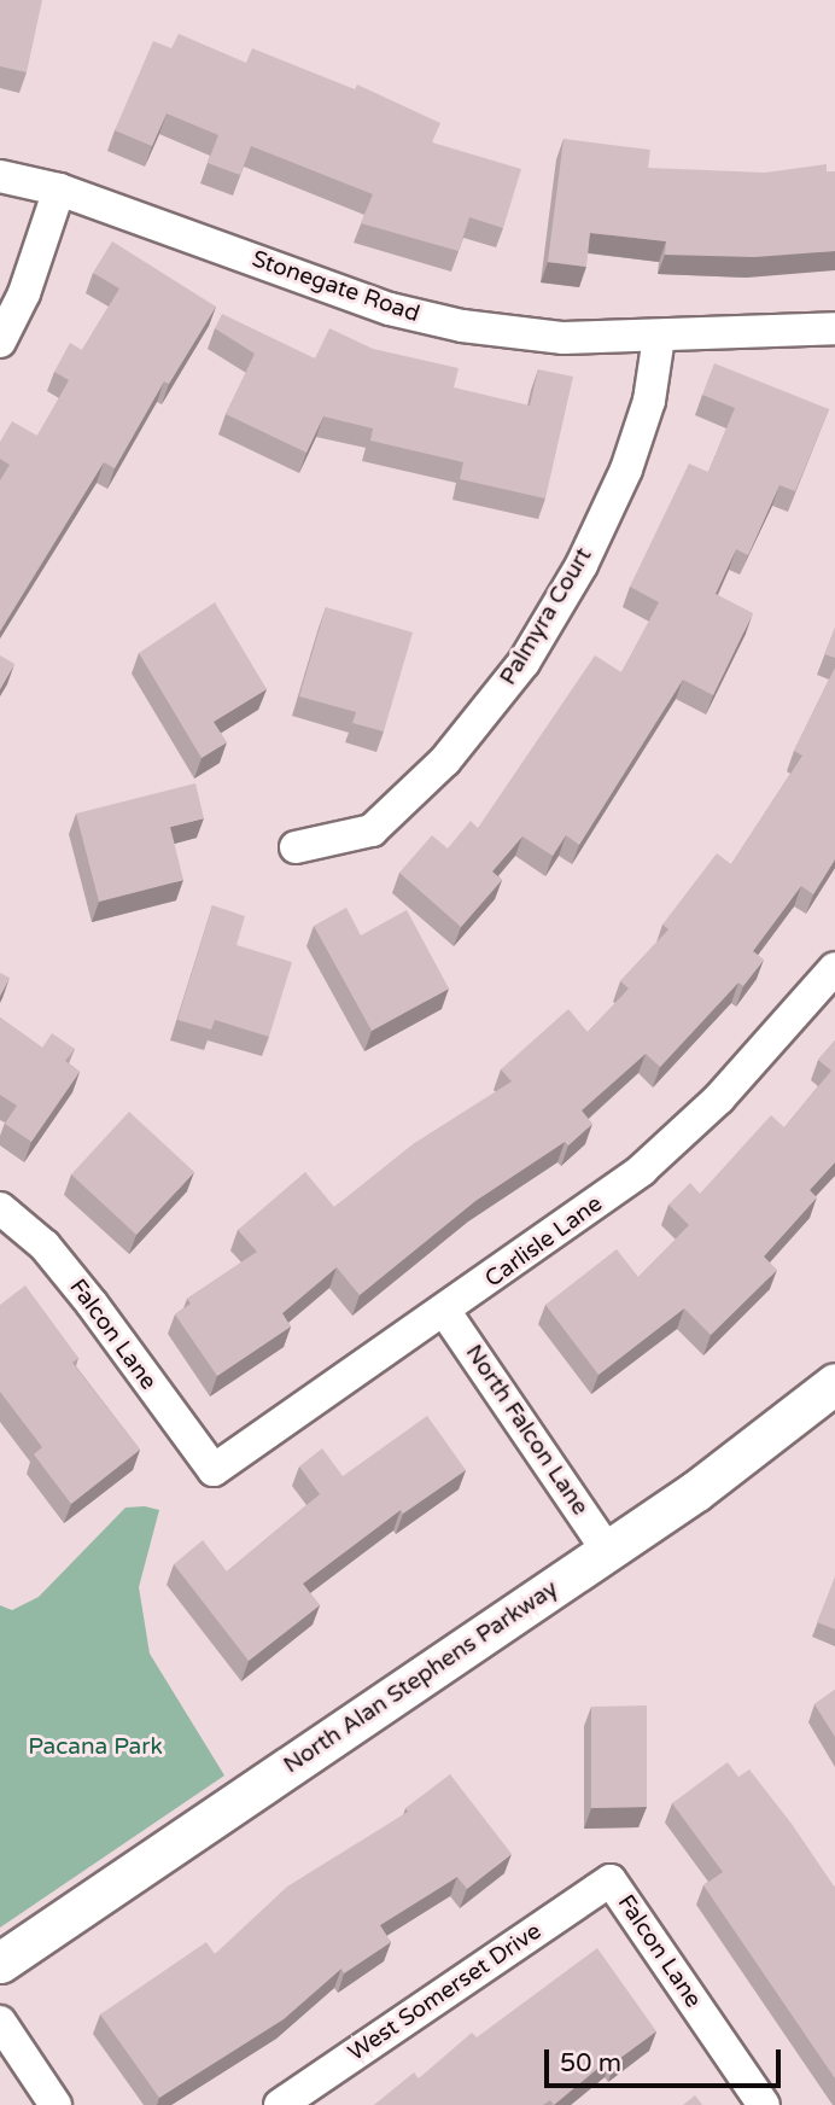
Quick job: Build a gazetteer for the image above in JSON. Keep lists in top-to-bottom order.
{
  "streets": {
    "street": [
      "Stonegate Road",
      "Palmyra Court",
      "Carlisle Lane",
      "Falcon Lane",
      "North Falcon Lane",
      "North Alan Stephens Parkway",
      "West Somerset Drive"
    ]
  },
  "crossings": [
    ["Stonegate Road", "Palmyra Court"],
    ["Carlisle Lane", "Falcon Lane"],
    ["Carlisle Lane", "North Falcon Lane"],
    ["Falcon Lane", "West Somerset Drive"],
    ["North Falcon Lane", "North Alan Stephens Parkway"]
  ],
  "parks": ["Pacana Park"],
  "scale_bar": "50 m"
}
